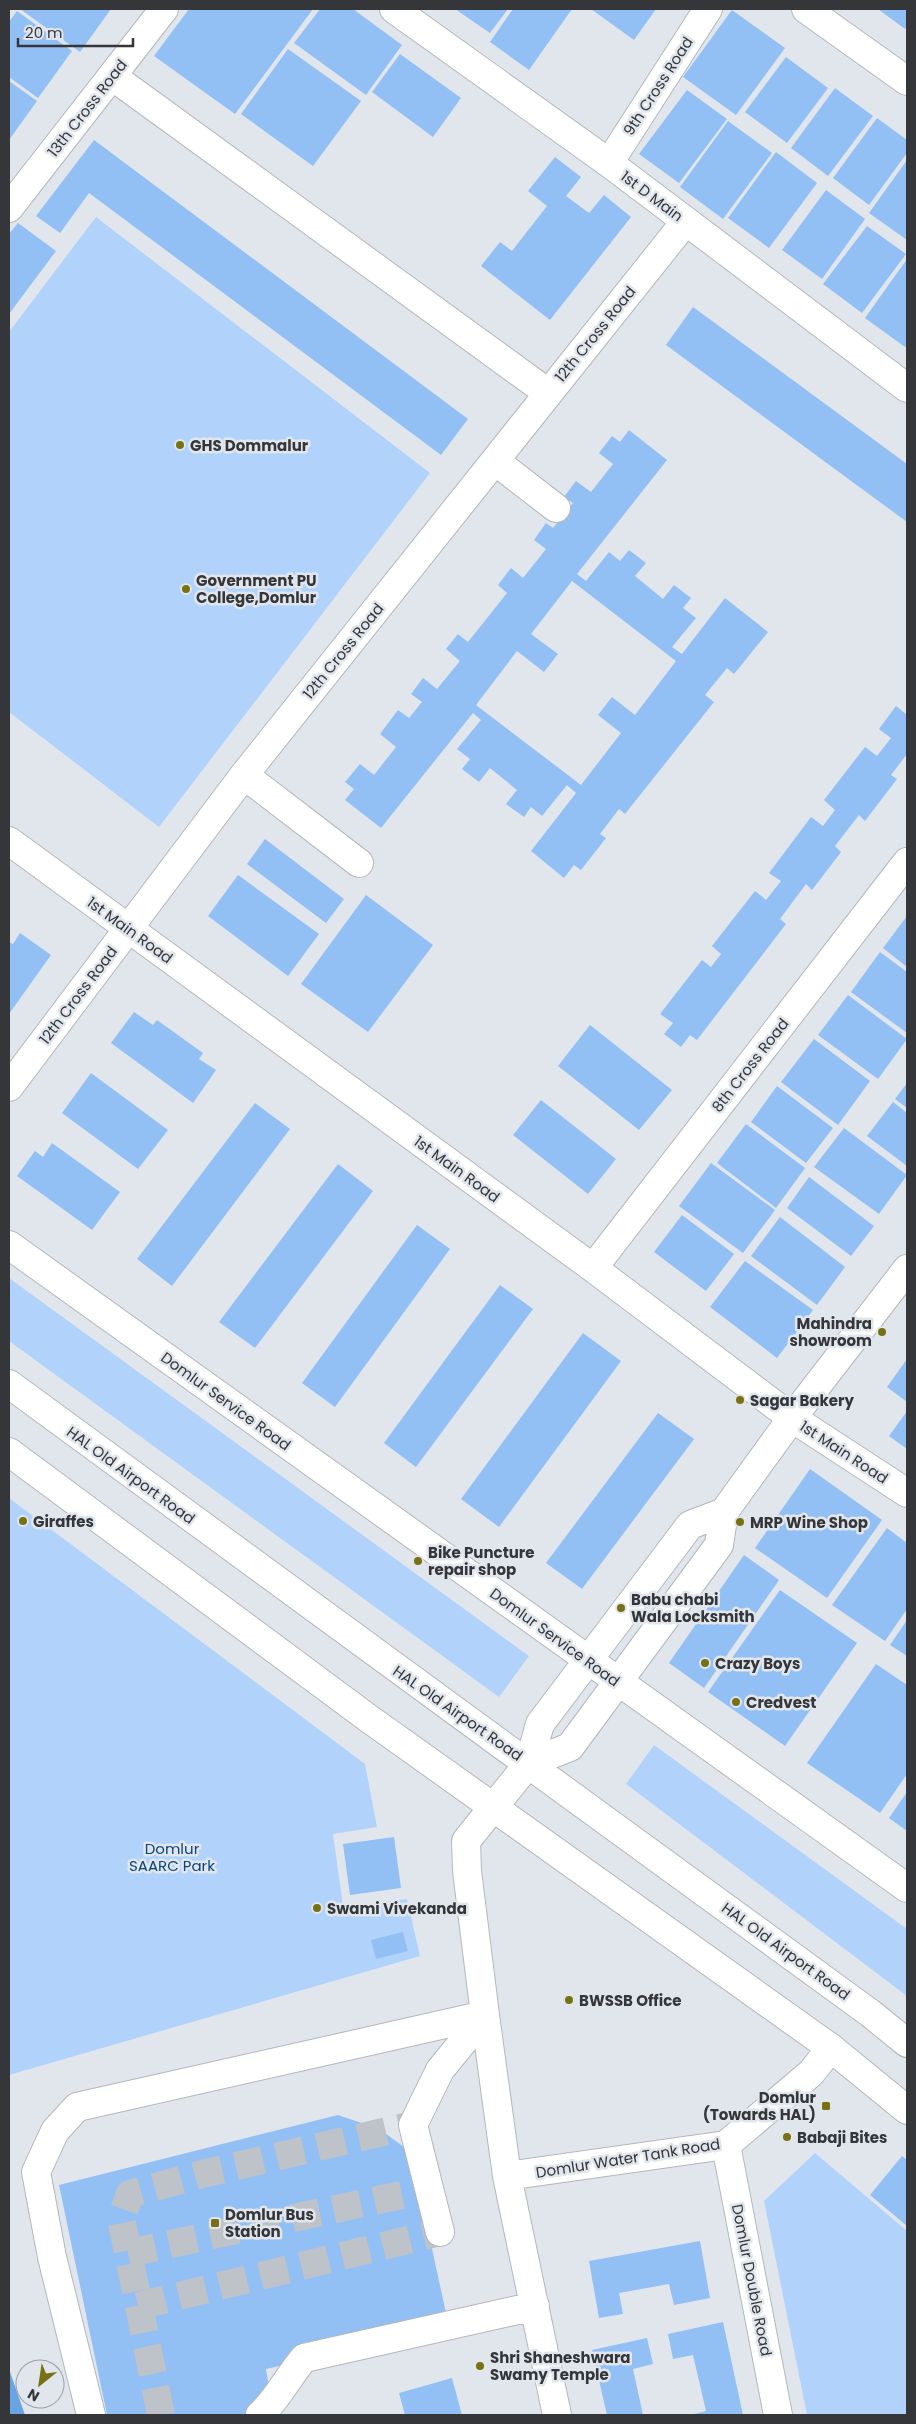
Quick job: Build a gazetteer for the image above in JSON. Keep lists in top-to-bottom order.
{
  "streets": {
    "street": [
      "9th Cross Road",
      "13th Cross Road",
      "1st D Main",
      "12th Cross Road",
      "1st Main Road",
      "8th Cross Road",
      "Domlur Service Road",
      "HAL Old Airport Road",
      "Domlur Water Tank Road",
      "Domlur Double Road"
    ]
  },
  "crossings": [
    ["9th Cross Road", "1st D Main"],
    ["1st D Main", "12th Cross Road"],
    ["12th Cross Road", "1st Main Road"],
    ["1st Main Road", "8th Cross Road"],
    ["Domlur Water Tank Road", "Domlur Double Road"]
  ],
  "parks": ["Domlur SAARC Park"],
  "places": {
    "other": [
      "GHS Dommalur",
      "Government PU College,Domlur",
      "Mahindra showroom",
      "Sagar Bakery",
      "Giraffes",
      "MRP Wine Shop",
      "Bike Puncture repair shop",
      "Babu chabi Wala Locksmith",
      "Crazy Boys",
      "Credvest",
      "Swami Vivekanda",
      "BWSSB Office",
      "Babaji Bites",
      "Shri Shaneshwara Swamy Temple"
    ],
    "transit": ["Domlur (Towards HAL)", "Domlur Bus Station"]
  },
  "scale_bar": "20 m",
  "north": "bottom left"
}
